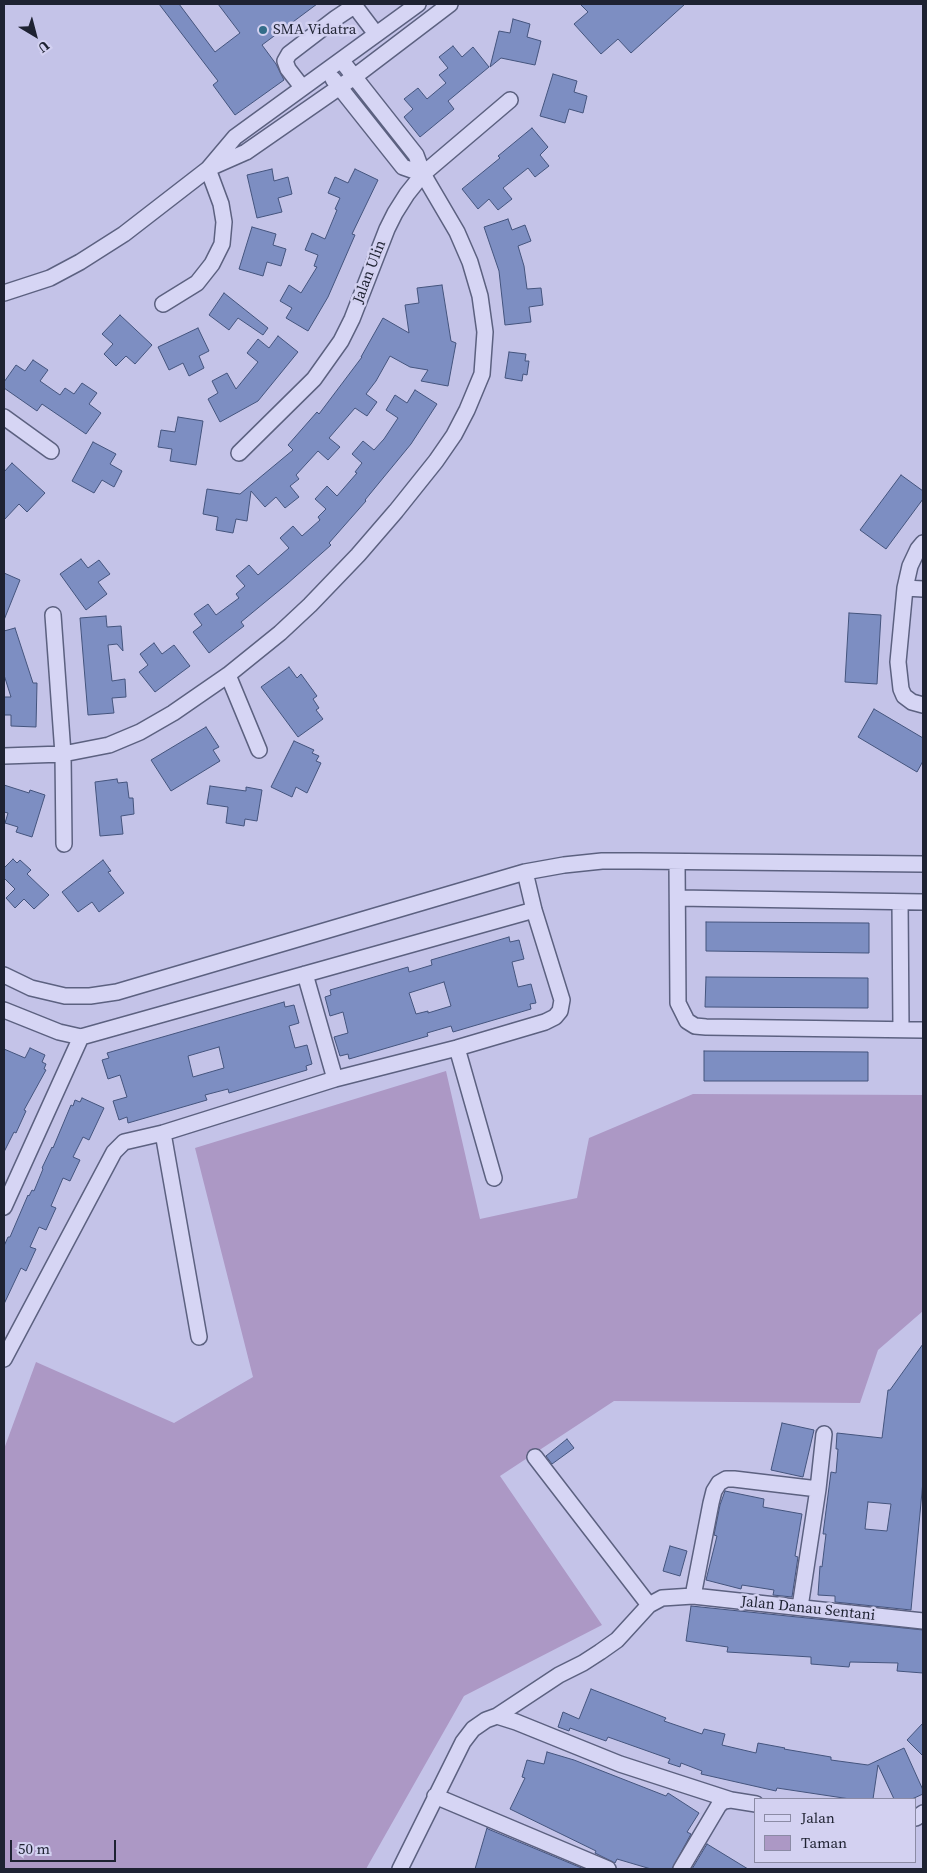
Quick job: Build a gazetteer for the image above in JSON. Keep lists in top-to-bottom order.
{
  "streets": {
    "street": ["Jalan Ulin", "Jalan Danau Sentani"]
  },
  "places": ["SMA Vidatra"],
  "legend": ["Jalan", "Taman"],
  "scale_bar": "50 m",
  "north": "bottom right"
}
